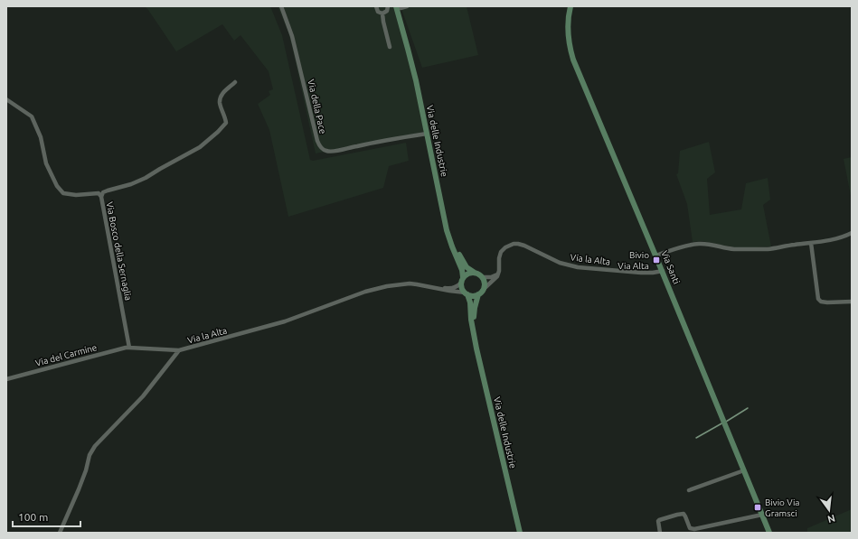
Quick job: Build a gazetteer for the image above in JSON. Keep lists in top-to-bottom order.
{
  "streets": {
    "main road": ["Via delle Industrie", "Via Santi"],
    "street": [
      "Via della Pace",
      "Via Bosco della Sernaglia",
      "Via la Alta",
      "Via del Carmine"
    ]
  },
  "crossings": [
    ["Via della Pace", "Via delle Industrie"],
    ["Via Bosco della Sernaglia", "Via del Carmine"],
    ["Via la Alta", "Via Santi"]
  ],
  "places": {
    "transit": ["Bivio Via Alta", "Bivio Via Gramsci"]
  },
  "scale_bar": "100 m",
  "north": "bottom"
}
